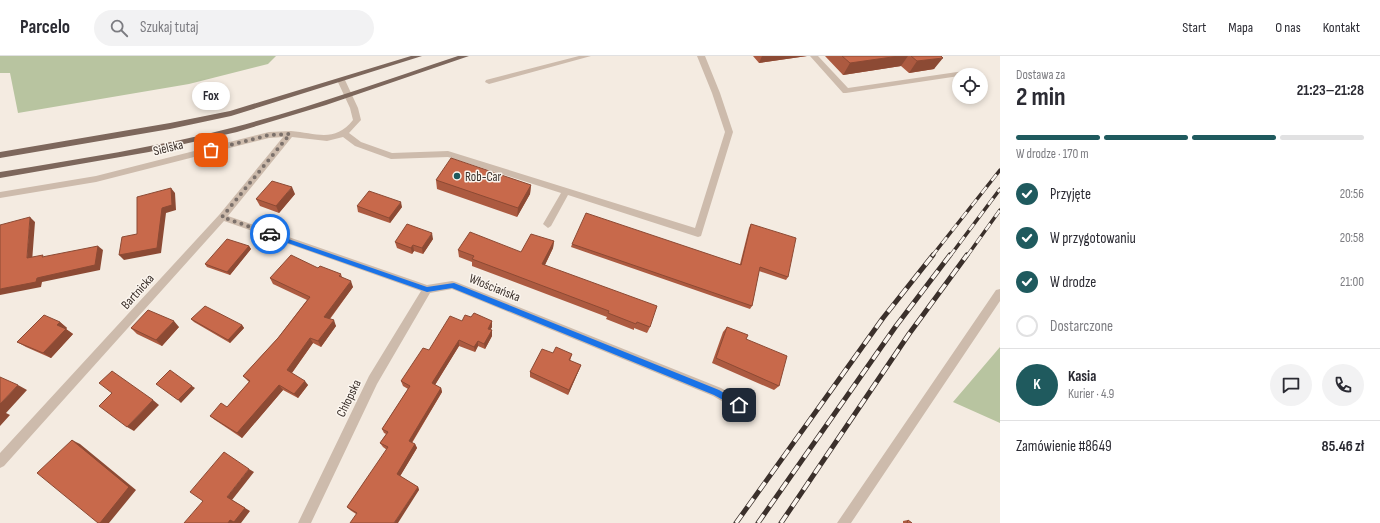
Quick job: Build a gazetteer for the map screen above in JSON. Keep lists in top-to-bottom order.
{
  "streets": {
    "main road": ["Sielska"],
    "street": ["Włościańska", "Bartnicka", "Chłopska"]
  },
  "crossings": [
    ["Sielska", "Bartnicka"],
    ["Włościańska", "Bartnicka"],
    ["Włościańska", "Chłopska"]
  ],
  "places": ["Fox", "Rob-Car"],
  "page": {
    "header": "Parcelo",
    "search": "Szukaj tutaj",
    "nav": [
      "Start",
      "Mapa",
      "O nas",
      "Kontakt"
    ],
    "heading": ["2 min", "Dostawa za", "21:23–21:28"],
    "panel": [
      "Kasia",
      "Kurier · 4.9",
      "Zamówienie #8649",
      "85.46 zł"
    ],
    "bubble": "Fox",
    "bar": "W drodze · 170 m",
    "list": [
      ["Przyjęte", "20:56"],
      ["W przygotowaniu", "20:58"],
      ["W drodze", "21:00"],
      "Dostarczone"
    ],
    "round": "K"
  }
}
